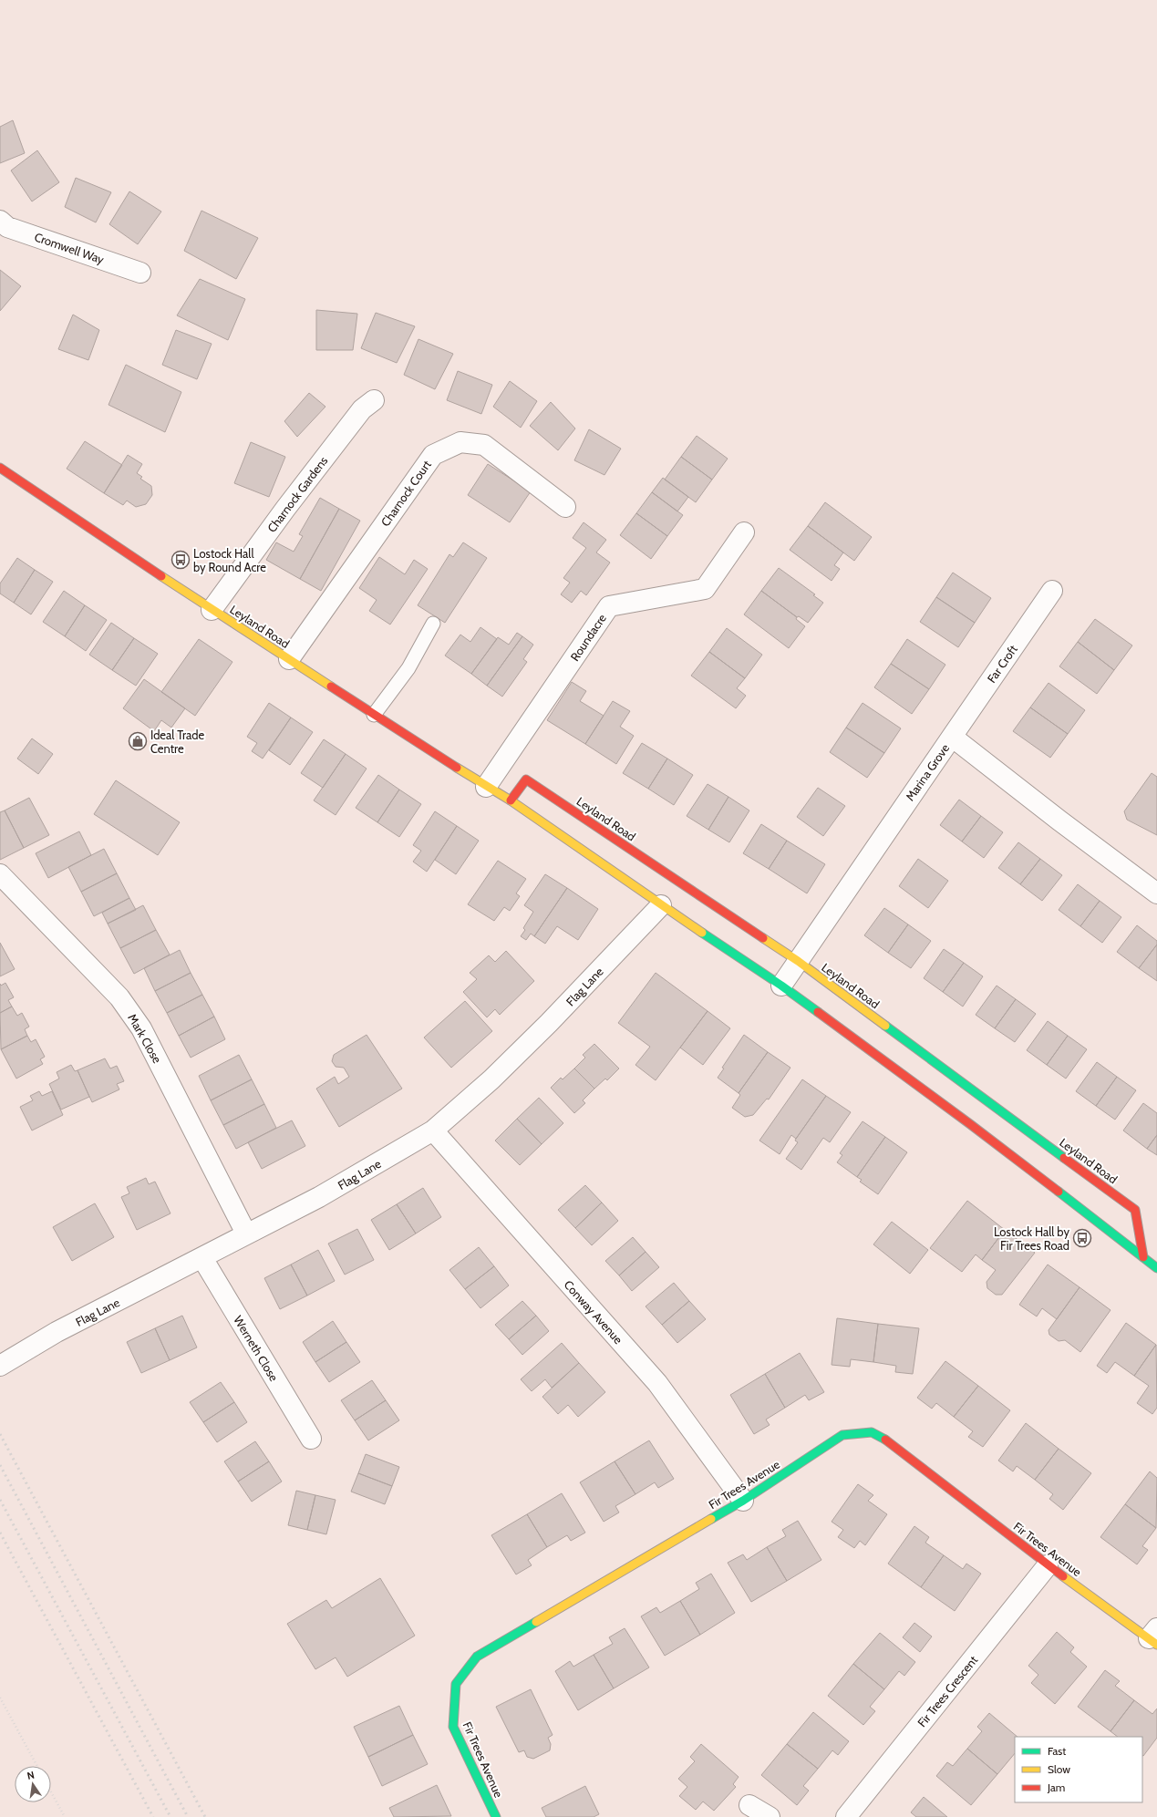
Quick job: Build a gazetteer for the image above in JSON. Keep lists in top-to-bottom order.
{
  "streets": {
    "street": [
      "Cromwell Way",
      "Charnock Court",
      "Charnock Gardens",
      "Leyland Road",
      "Roundacre",
      "Far Croft",
      "Marina Grove",
      "Flag Lane",
      "Mark Close",
      "Conway Avenue",
      "Werneth Close",
      "Fir Trees Avenue",
      "Fir Trees Crescent"
    ]
  },
  "crossings": [
    ["Charnock Court", "Leyland Road"],
    ["Charnock Gardens", "Leyland Road"],
    ["Leyland Road", "Roundacre"],
    ["Leyland Road", "Marina Grove"],
    ["Leyland Road", "Flag Lane"],
    ["Far Croft", "Marina Grove"],
    ["Flag Lane", "Mark Close"],
    ["Flag Lane", "Conway Avenue"],
    ["Flag Lane", "Werneth Close"],
    ["Conway Avenue", "Fir Trees Avenue"],
    ["Fir Trees Avenue", "Fir Trees Crescent"]
  ],
  "places": {
    "bus stop": ["Lostock Hall by Round Acre", "Lostock Hall by Fir Trees Road"],
    "shop": ["Ideal Trade Centre"]
  },
  "legend": ["Fast", "Slow", "Jam"],
  "north": "top"
}
